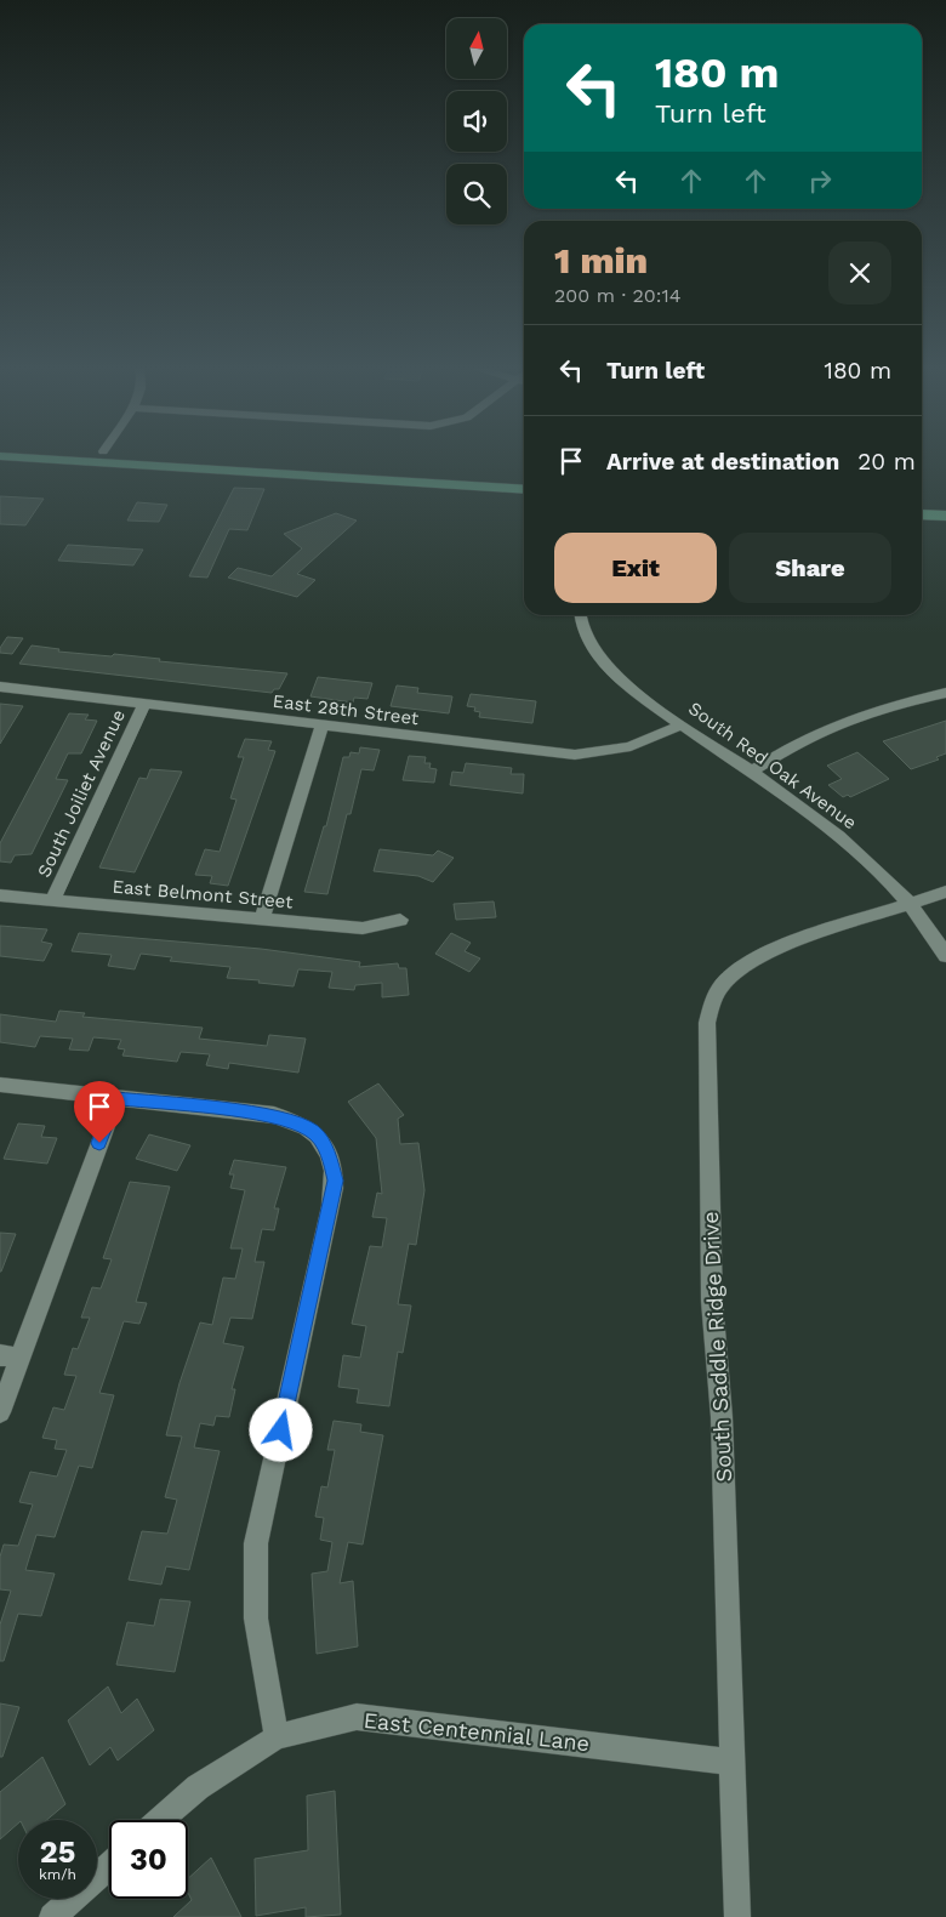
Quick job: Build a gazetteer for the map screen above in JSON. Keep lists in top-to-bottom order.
{
  "streets": {
    "street": [
      "East 28th Street",
      "South Red Oak Avenue",
      "South Joiliet Avenue",
      "East Belmont Street",
      "South Saddle Ridge Drive",
      "East Centennial Lane"
    ]
  },
  "crossings": [
    ["East 28th Street", "South Red Oak Avenue"],
    ["East 28th Street", "South Joiliet Avenue"],
    ["South Red Oak Avenue", "South Saddle Ridge Drive"],
    ["South Joiliet Avenue", "East Belmont Street"],
    ["South Saddle Ridge Drive", "East Centennial Lane"]
  ],
  "north": "top",
  "page": {
    "turn": ["180 m", "Turn left"],
    "heading": ["1 min", "200 m · 20:14"],
    "list": [
      {
        "name": "Turn left",
        "value": "180 m"
      },
      {
        "name": "Arrive at destination",
        "value": "20 m"
      }
    ],
    "buttons": ["Exit", "Share"],
    "speed": "25 km/h",
    "limit": "30"
  }
}
